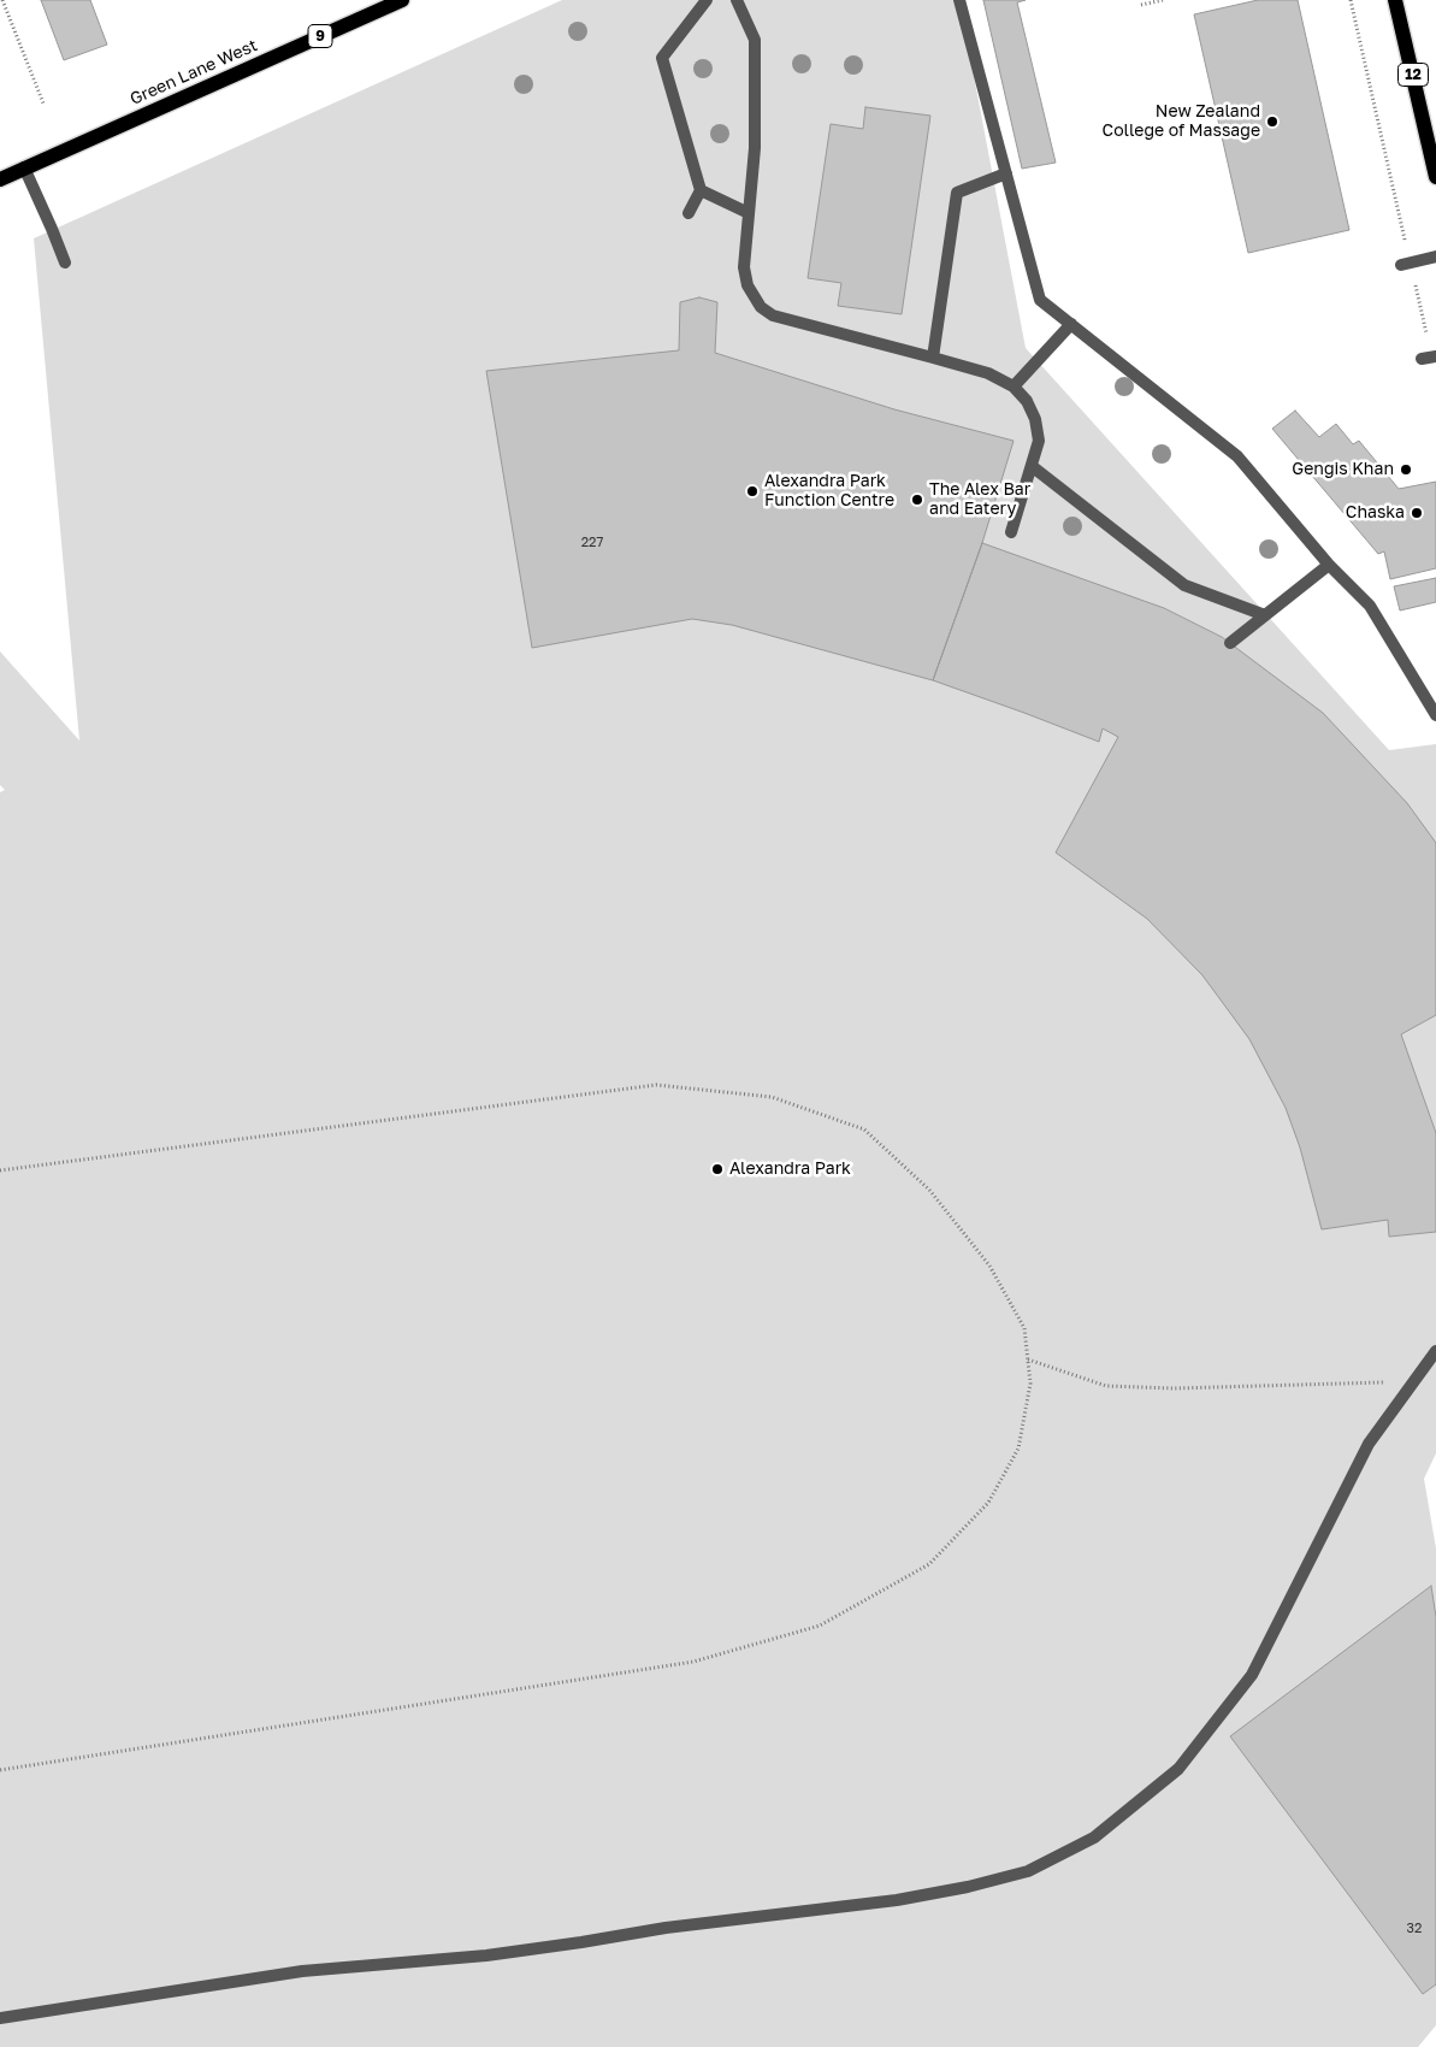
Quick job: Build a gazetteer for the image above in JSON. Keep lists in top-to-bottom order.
{
  "streets": {
    "main road": ["9", "Green Lane West", "12"]
  },
  "places": [
    "New Zealand College of Massage",
    "Gengis Khan",
    "Alexandra Park Function Centre",
    "The Alex Bar and Eatery",
    "Chaska",
    "Alexandra Park"
  ],
  "house_numbers": ["227", "32"]
}
